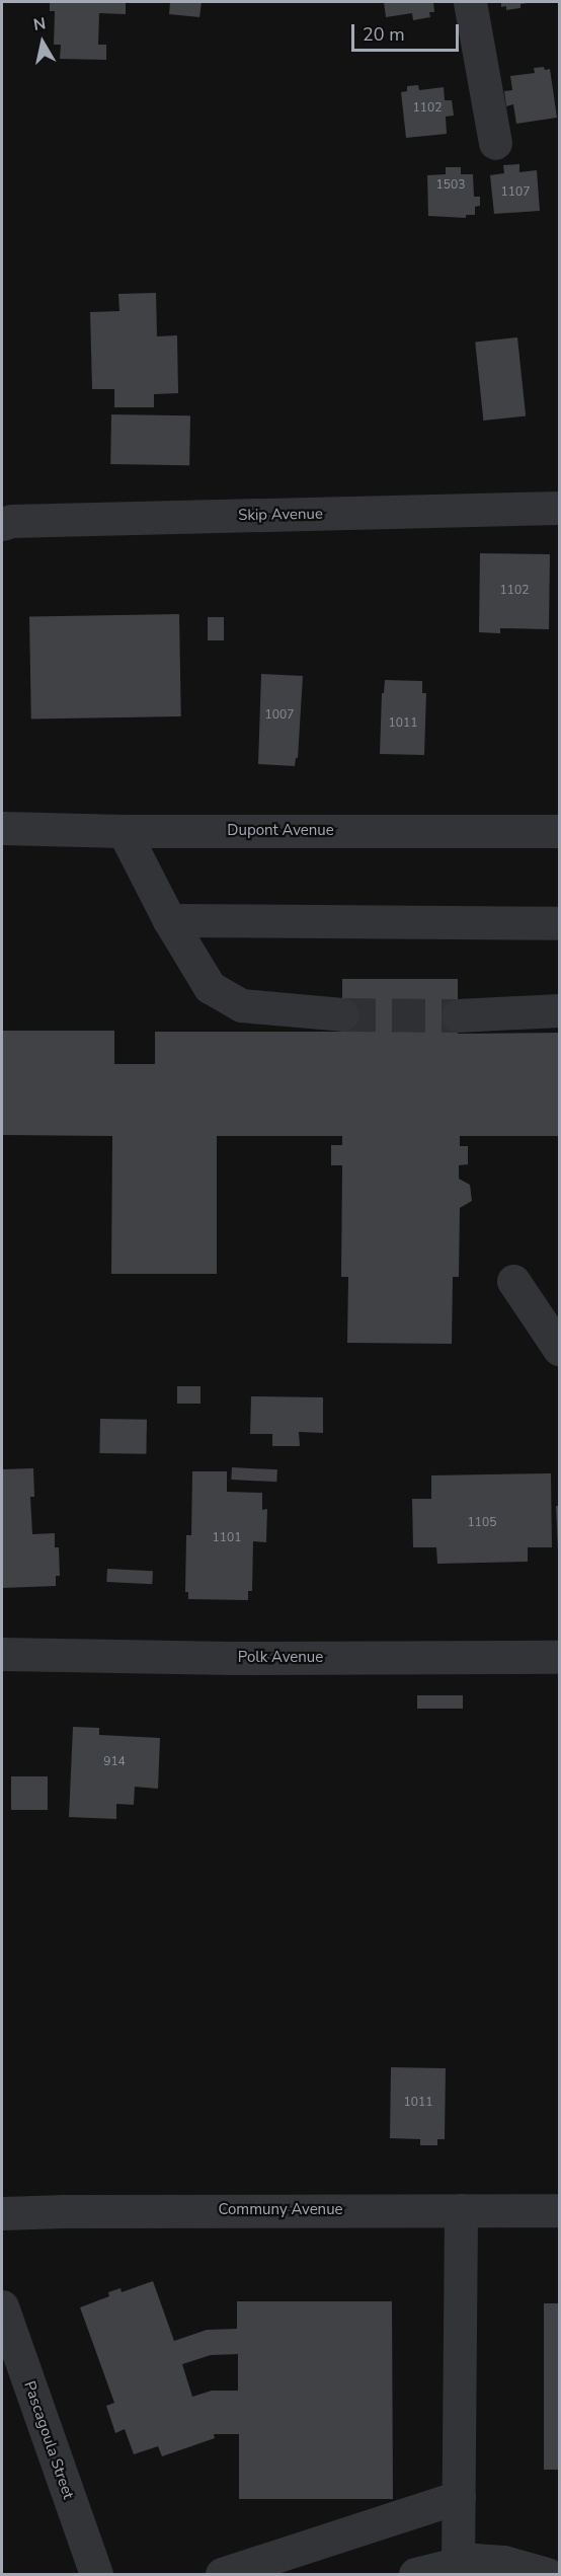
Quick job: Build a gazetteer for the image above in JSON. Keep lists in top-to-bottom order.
{
  "streets": {
    "street": [
      "Skip Avenue",
      "Dupont Avenue",
      "Polk Avenue",
      "Communy Avenue",
      "Pascagoula Street"
    ]
  },
  "house_numbers": [
    "1102",
    "1503",
    "1107",
    "1102",
    "1007",
    "1011",
    "1105",
    "1101",
    "914",
    "1011"
  ],
  "scale_bar": "20 m",
  "north": "top"
}
